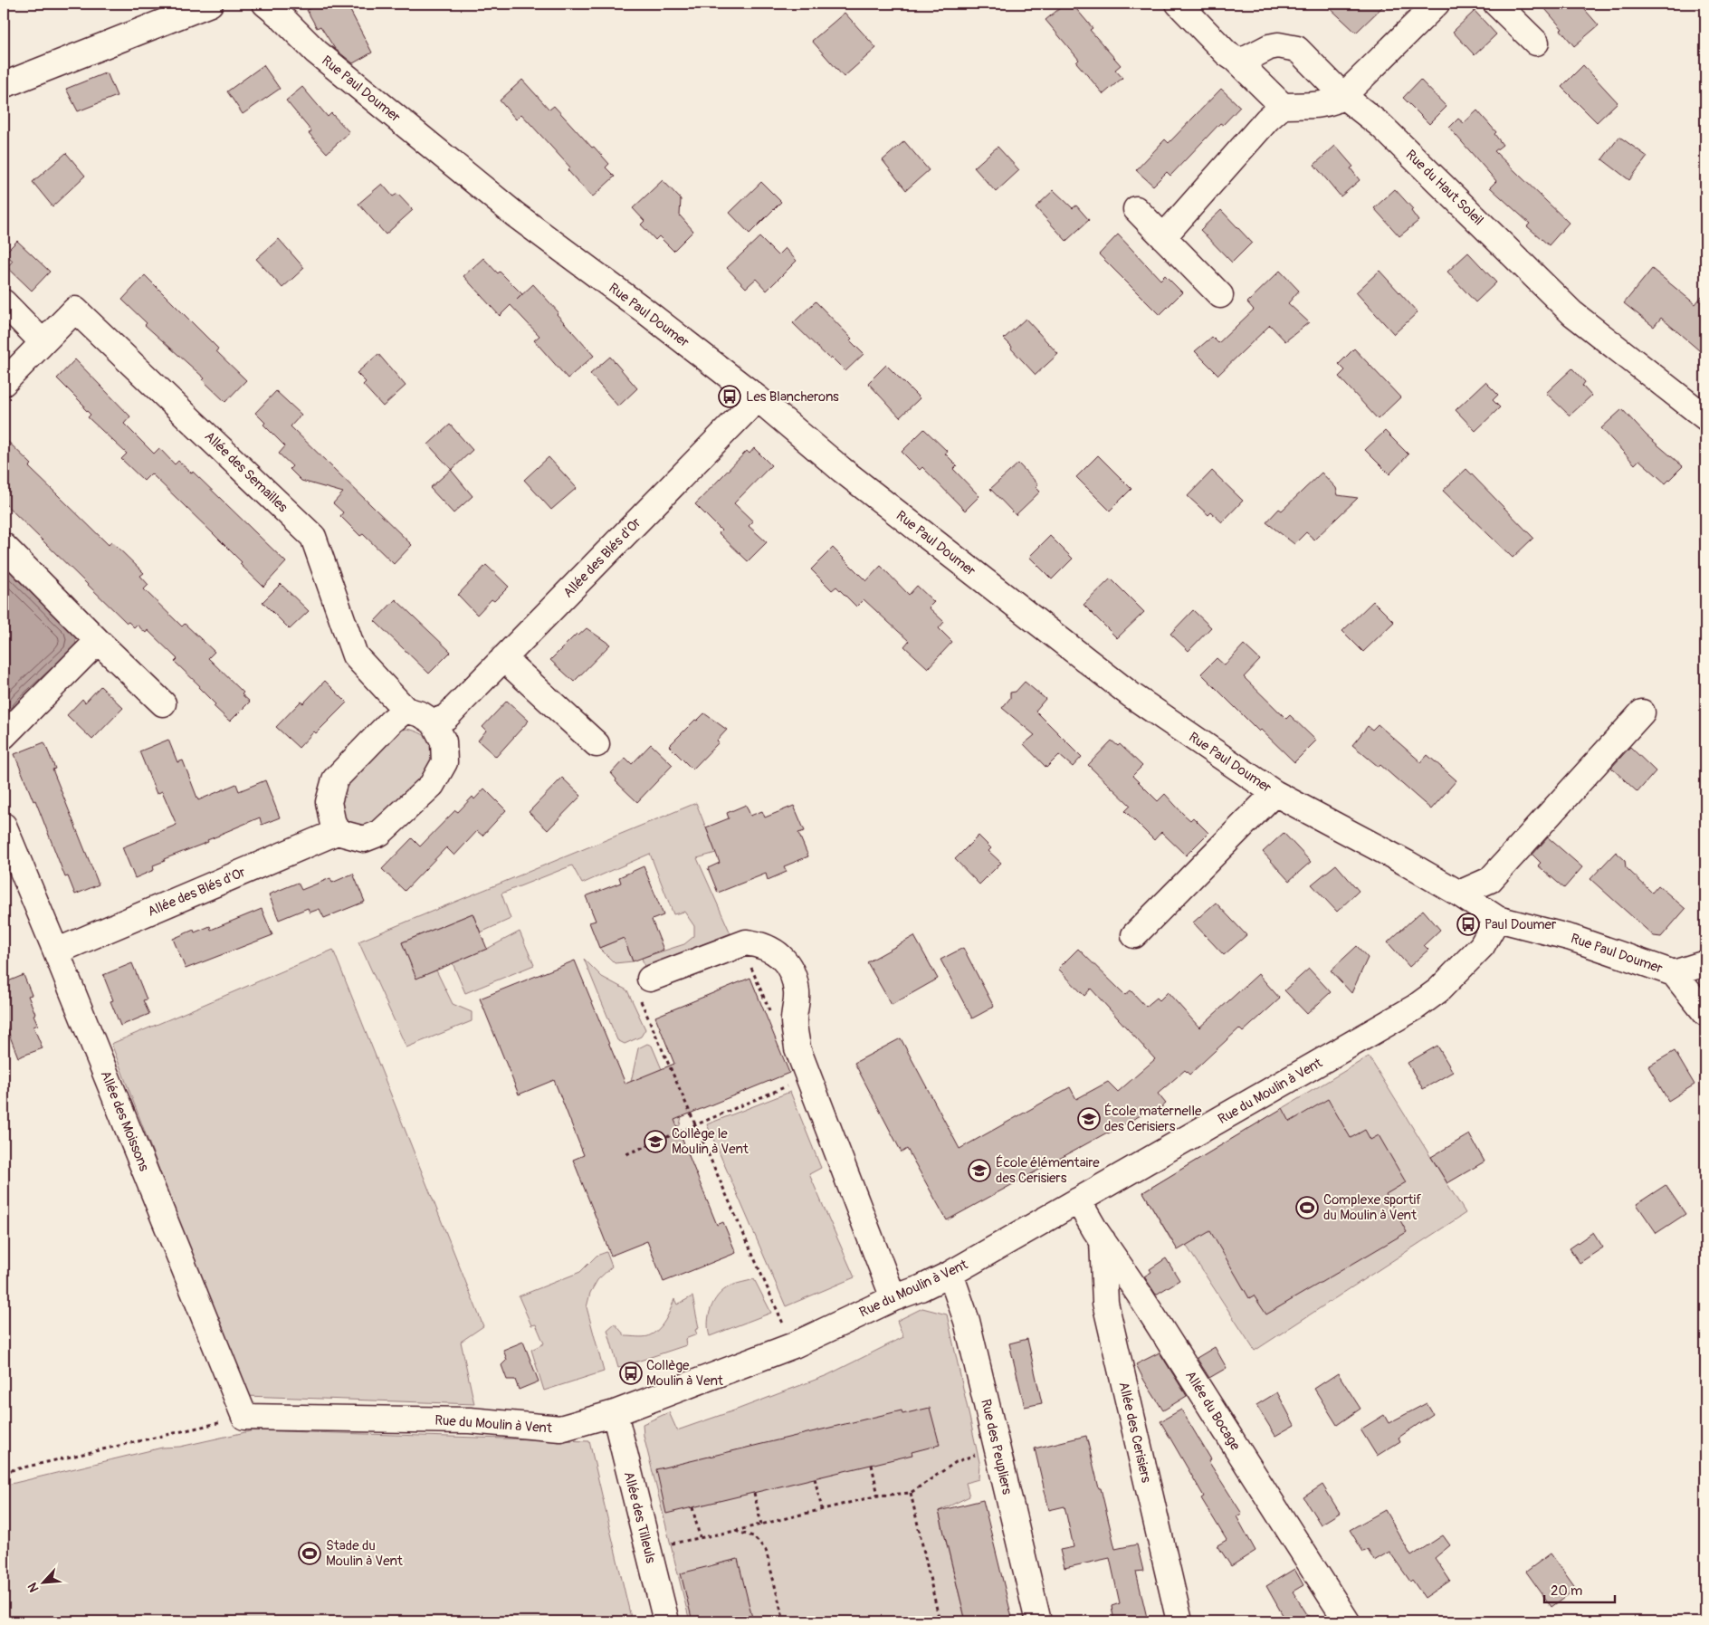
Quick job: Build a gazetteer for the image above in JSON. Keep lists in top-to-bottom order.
{
  "streets": {
    "street": [
      "Rue Paul Doumer",
      "Rue du Haut Soleil",
      "Allée des Semailles",
      "Allée des Blés d'Or",
      "Rue du Moulin à Vent",
      "Allée des Moissons",
      "Allée du Bocage",
      "Allée des Cerisiers",
      "Rue des Peupliers",
      "Allée des Tilleuls"
    ]
  },
  "crossings": [
    ["Rue Paul Doumer", "Allée des Blés d'Or"],
    ["Rue Paul Doumer", "Rue du Moulin à Vent"],
    ["Allée des Semailles", "Allée des Blés d'Or"],
    ["Allée des Blés d'Or", "Allée des Moissons"],
    ["Rue du Moulin à Vent", "Allée des Moissons"],
    ["Rue du Moulin à Vent", "Allée du Bocage"],
    ["Rue du Moulin à Vent", "Rue des Peupliers"],
    ["Rue du Moulin à Vent", "Allée des Tilleuls"],
    ["Allée du Bocage", "Allée des Cerisiers"]
  ],
  "places": {
    "bus stop": ["Les Blancherons", "Paul Doumer", "Collège Moulin à Vent"],
    "school or university": ["École maternelle des Cerisiers", "Collège le Moulin à Vent", "École élémentaire des Cerisiers"],
    "sports": ["Complexe sportif du Moulin à Vent", "Stade du Moulin à Vent"]
  },
  "scale_bar": "20 m",
  "north": "bottom left"
}
